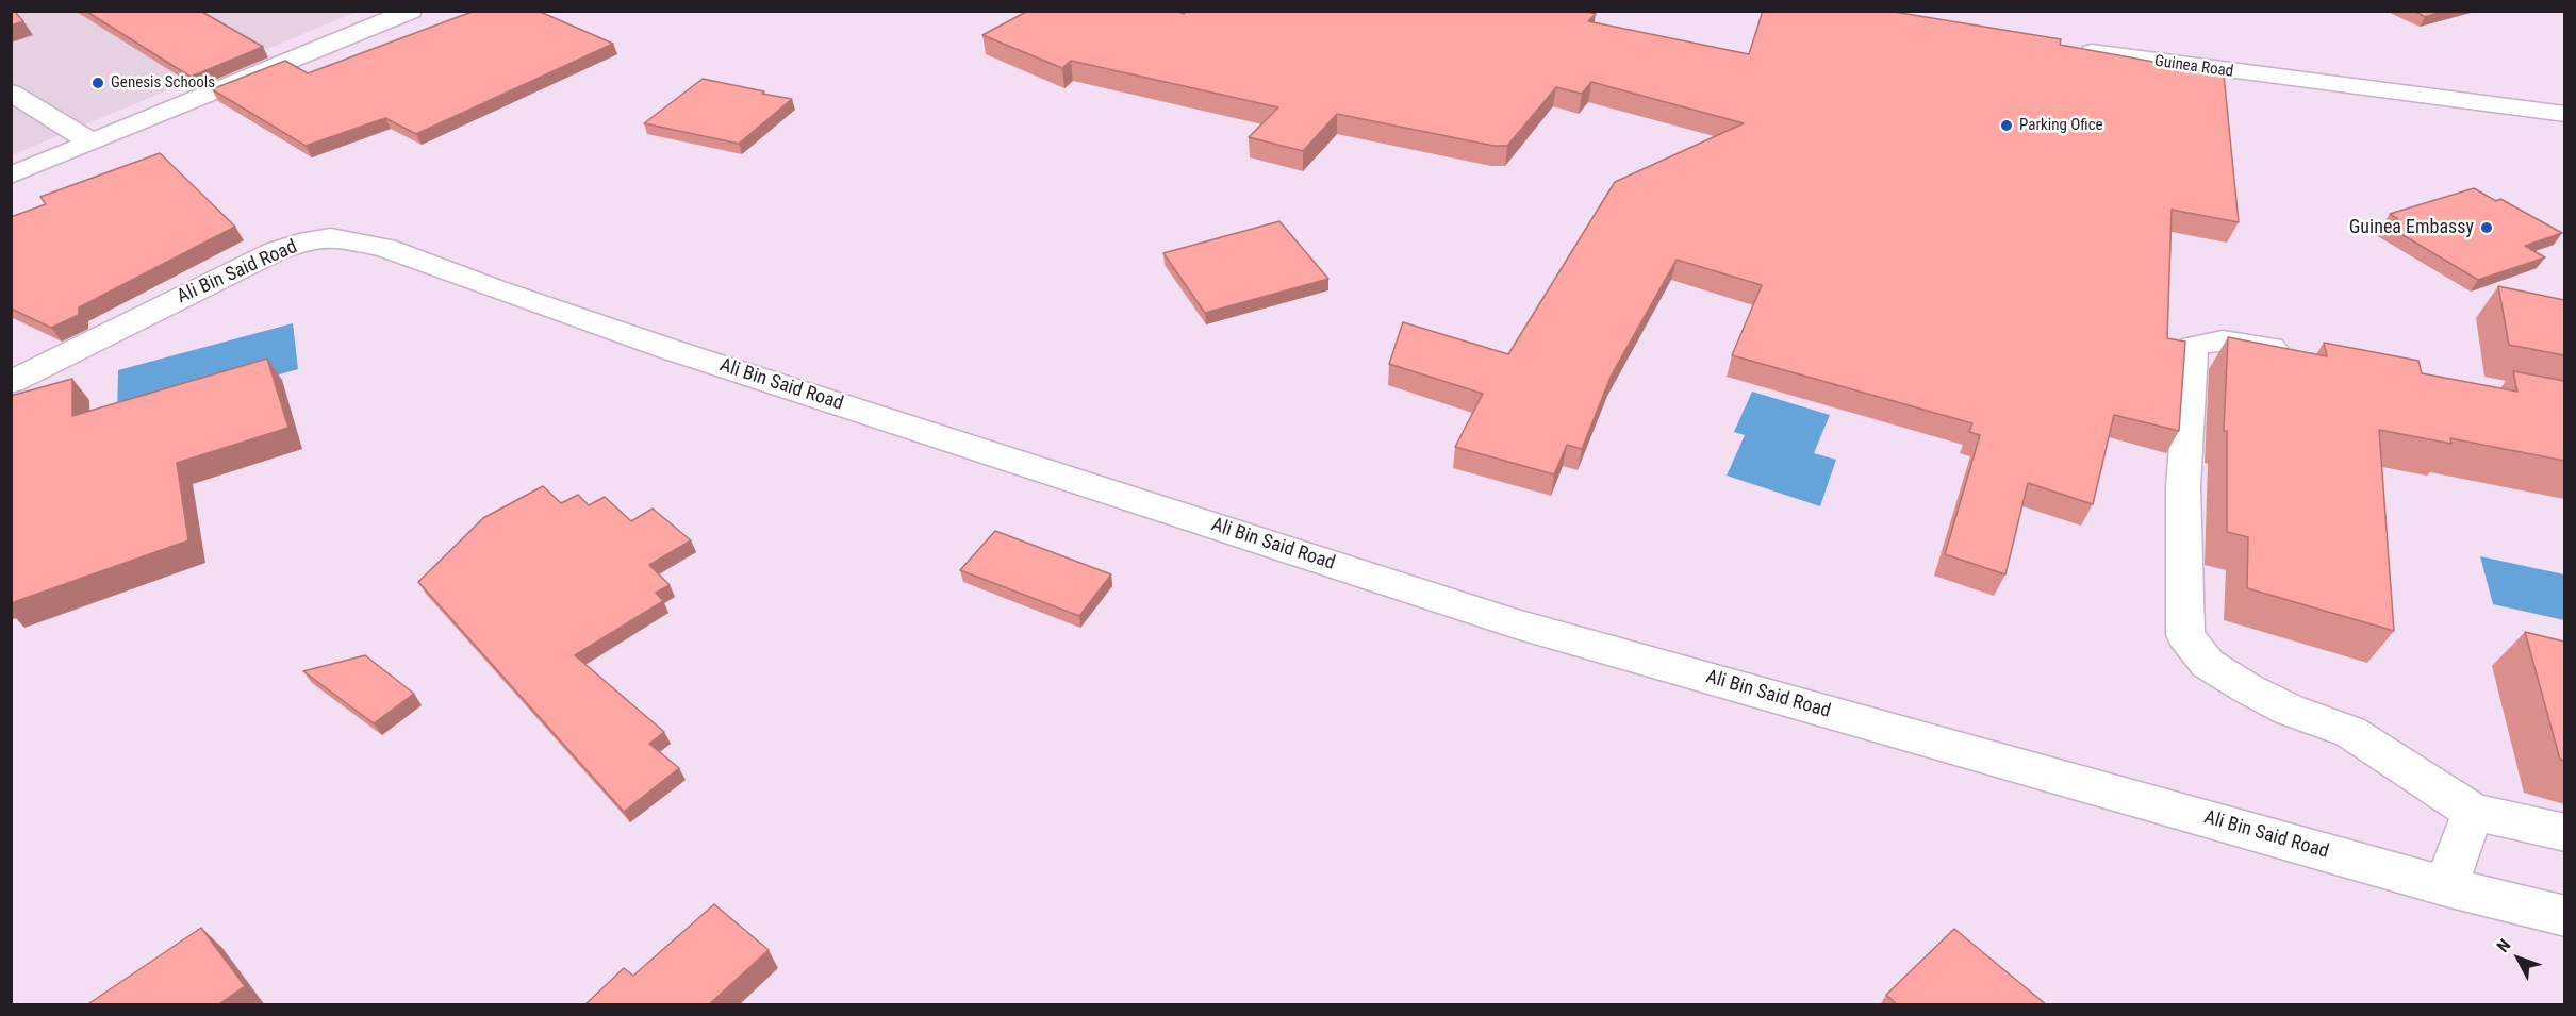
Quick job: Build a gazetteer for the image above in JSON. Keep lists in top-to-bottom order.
{
  "streets": {
    "street": ["Guinea Road", "Ali Bin Said Road"]
  },
  "places": ["Genesis Schools", "Parking Ofice", "Guinea Embassy"],
  "north": "top left"
}
